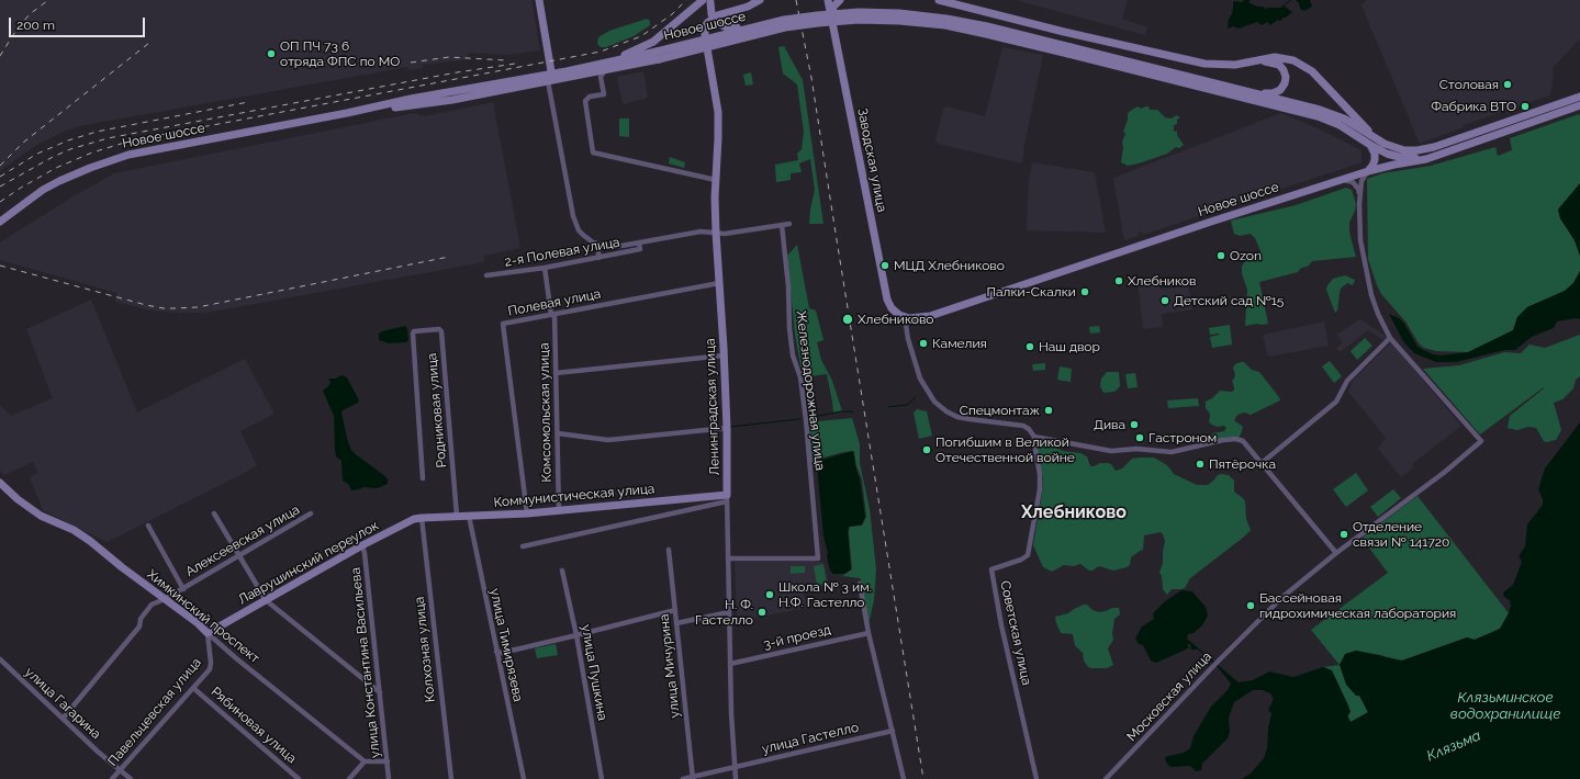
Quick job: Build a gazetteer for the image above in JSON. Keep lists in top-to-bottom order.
{
  "streets": {
    "street": [
      "Новое шоссе",
      "Заводская улица",
      "2-я Полевая улица",
      "Полевая улица",
      "Железнодорожная улица",
      "Ленинградская улица",
      "Родниковая улица",
      "Комсомольская улица",
      "Коммунистическая улица",
      "Алексеевская улица",
      "Лаврушинский переулок",
      "Химкинский проспект",
      "Советская улица",
      "3-й проезд",
      "улица Тимирязева",
      "Колхозная улица",
      "улица Константина Васильева",
      "улица Мичурина",
      "улица Пушкина",
      "Московская улица",
      "улица Гагарина",
      "Павельцевская улица",
      "Рябиновая улица",
      "улица Гастелло"
    ]
  },
  "crossings": [
    ["Новое шоссе", "Заводская улица"],
    ["2-я Полевая улица", "Комсомольская улица"],
    ["Полевая улица", "Ленинградская улица"],
    ["Полевая улица", "Комсомольская улица"],
    ["Полевая улица", "Коммунистическая улица"],
    ["Железнодорожная улица", "Ленинградская улица"],
    ["Ленинградская улица", "Коммунистическая улица"],
    ["Ленинградская улица", "3-й проезд"],
    ["Ленинградская улица", "улица Гастелло"],
    ["Родниковая улица", "Коммунистическая улица"],
    ["Комсомольская улица", "Коммунистическая улица"],
    ["Коммунистическая улица", "Лаврушинский переулок"],
    ["Коммунистическая улица", "улица Тимирязева"],
    ["Коммунистическая улица", "Колхозная улица"],
    ["Алексеевская улица", "Химкинский проспект"],
    ["Алексеевская улица", "улица Гагарина"],
    ["Лаврушинский переулок", "Химкинский проспект"],
    ["Лаврушинский переулок", "Колхозная улица"],
    ["Лаврушинский переулок", "улица Константина Васильева"],
    ["Лаврушинский переулок", "Павельцевская улица"],
    ["Химкинский проспект", "Павельцевская улица"],
    ["улица Мичурина", "улица Гастелло"],
    ["улица Гагарина", "Павельцевская улица"],
    ["Павельцевская улица", "Рябиновая улица"]
  ],
  "districts": ["Хлебниково"],
  "water": ["Клязьминское водохранилище", "Клязьма"],
  "places": [
    "ОП ПЧ 73 6 отряда ФПС по МО",
    "Столовая",
    "Фабрика ВТО",
    "Ozon",
    "МЦД Хлебниково",
    "Хлебников",
    "Палки-Скалки",
    "Детский сад №15",
    "Хлебниково",
    "Камелия",
    "Наш двор",
    "Спецмонтаж",
    "Дива",
    "Гастроном",
    "Погибшим в Великой Отечественной войне",
    "Пятёрочка",
    "Отделение связи № 141720",
    "Школа № 3 им. Н.Ф. Гастелло",
    "Бассейновая гидрохимическая лаборатория",
    "Н. Ф. Гастелло"
  ],
  "scale_bar": "200 m"
}
